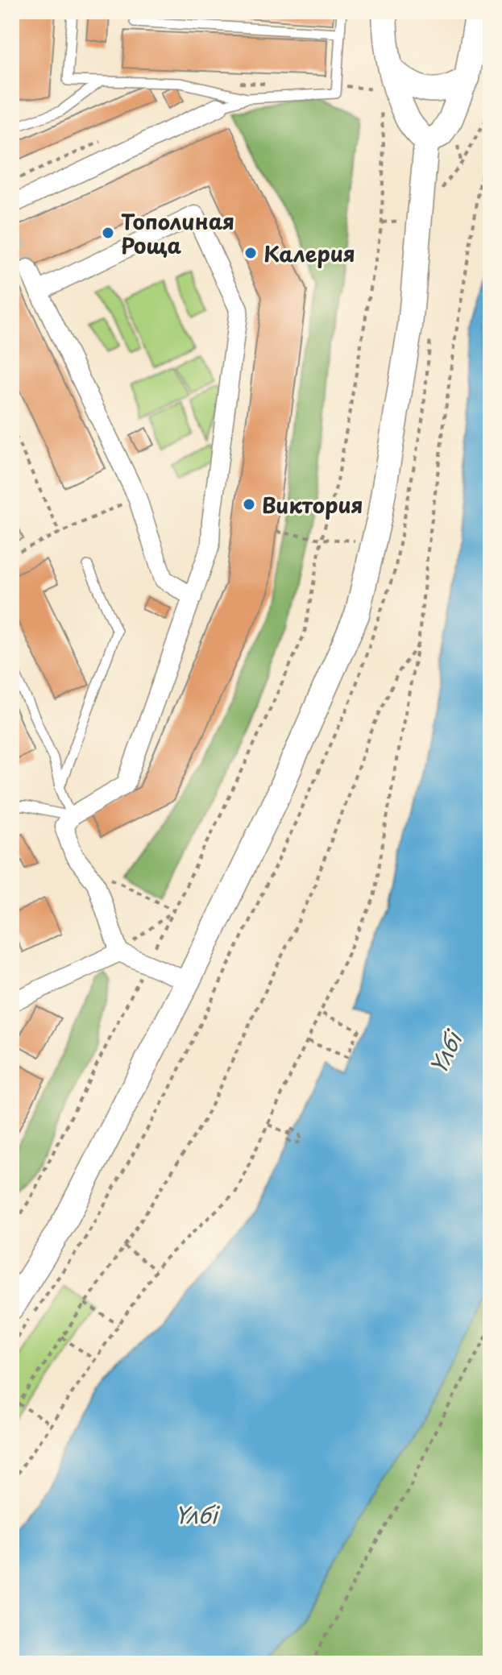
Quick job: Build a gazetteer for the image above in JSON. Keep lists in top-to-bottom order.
{
  "water": ["Үлбі"],
  "places": ["Тополиная Роща", "Калерия", "Виктория"]
}
